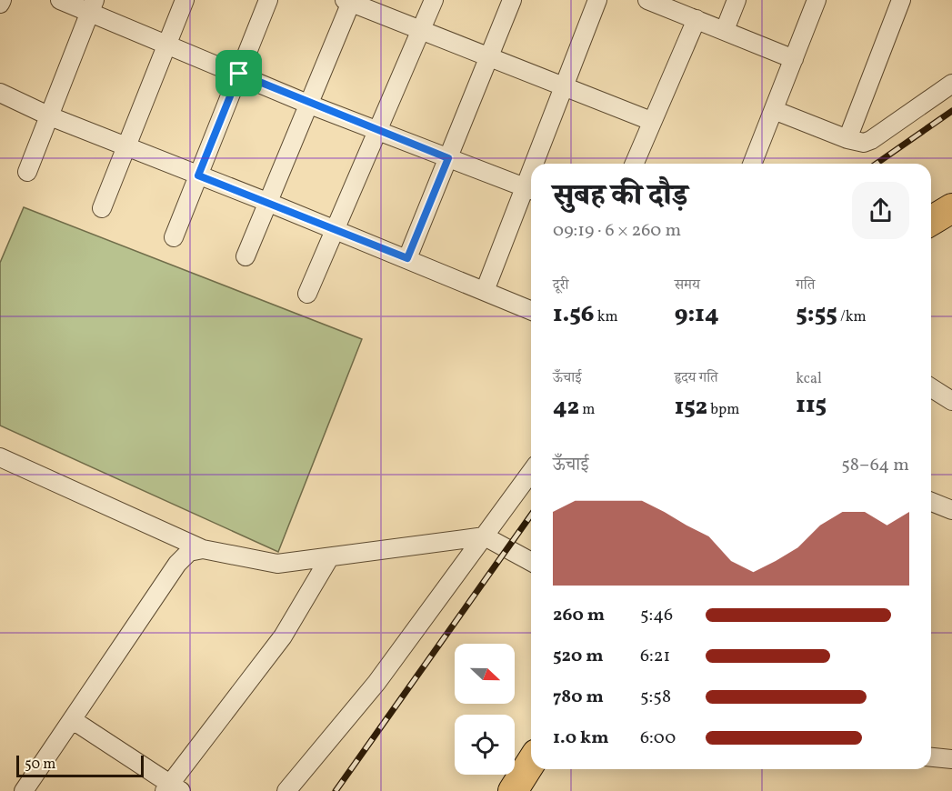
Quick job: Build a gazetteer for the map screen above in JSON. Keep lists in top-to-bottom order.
{
  "scale_bar": "50 m",
  "north": "right",
  "page": {
    "heading": ["सुबह की दौड़", "09:19 · 6 × 260 m"],
    "stats": [
      ["दूरी", "1.56 km"],
      ["समय", "9:14"],
      ["गति", "5:55 /km"],
      ["ऊँचाई", "42 m"],
      ["हृदय गति", "152 bpm"],
      ["kcal", "115"]
    ],
    "chart": ["ऊँचाई", "58–64 m"],
    "list": [
      {
        "name": "260 m",
        "note": "5:46"
      },
      {
        "name": "520 m",
        "note": "6:21"
      },
      {
        "name": "780 m",
        "note": "5:58"
      },
      {
        "name": "1.0 km",
        "note": "6:00"
      }
    ],
    "scale": "50 m"
  }
}
